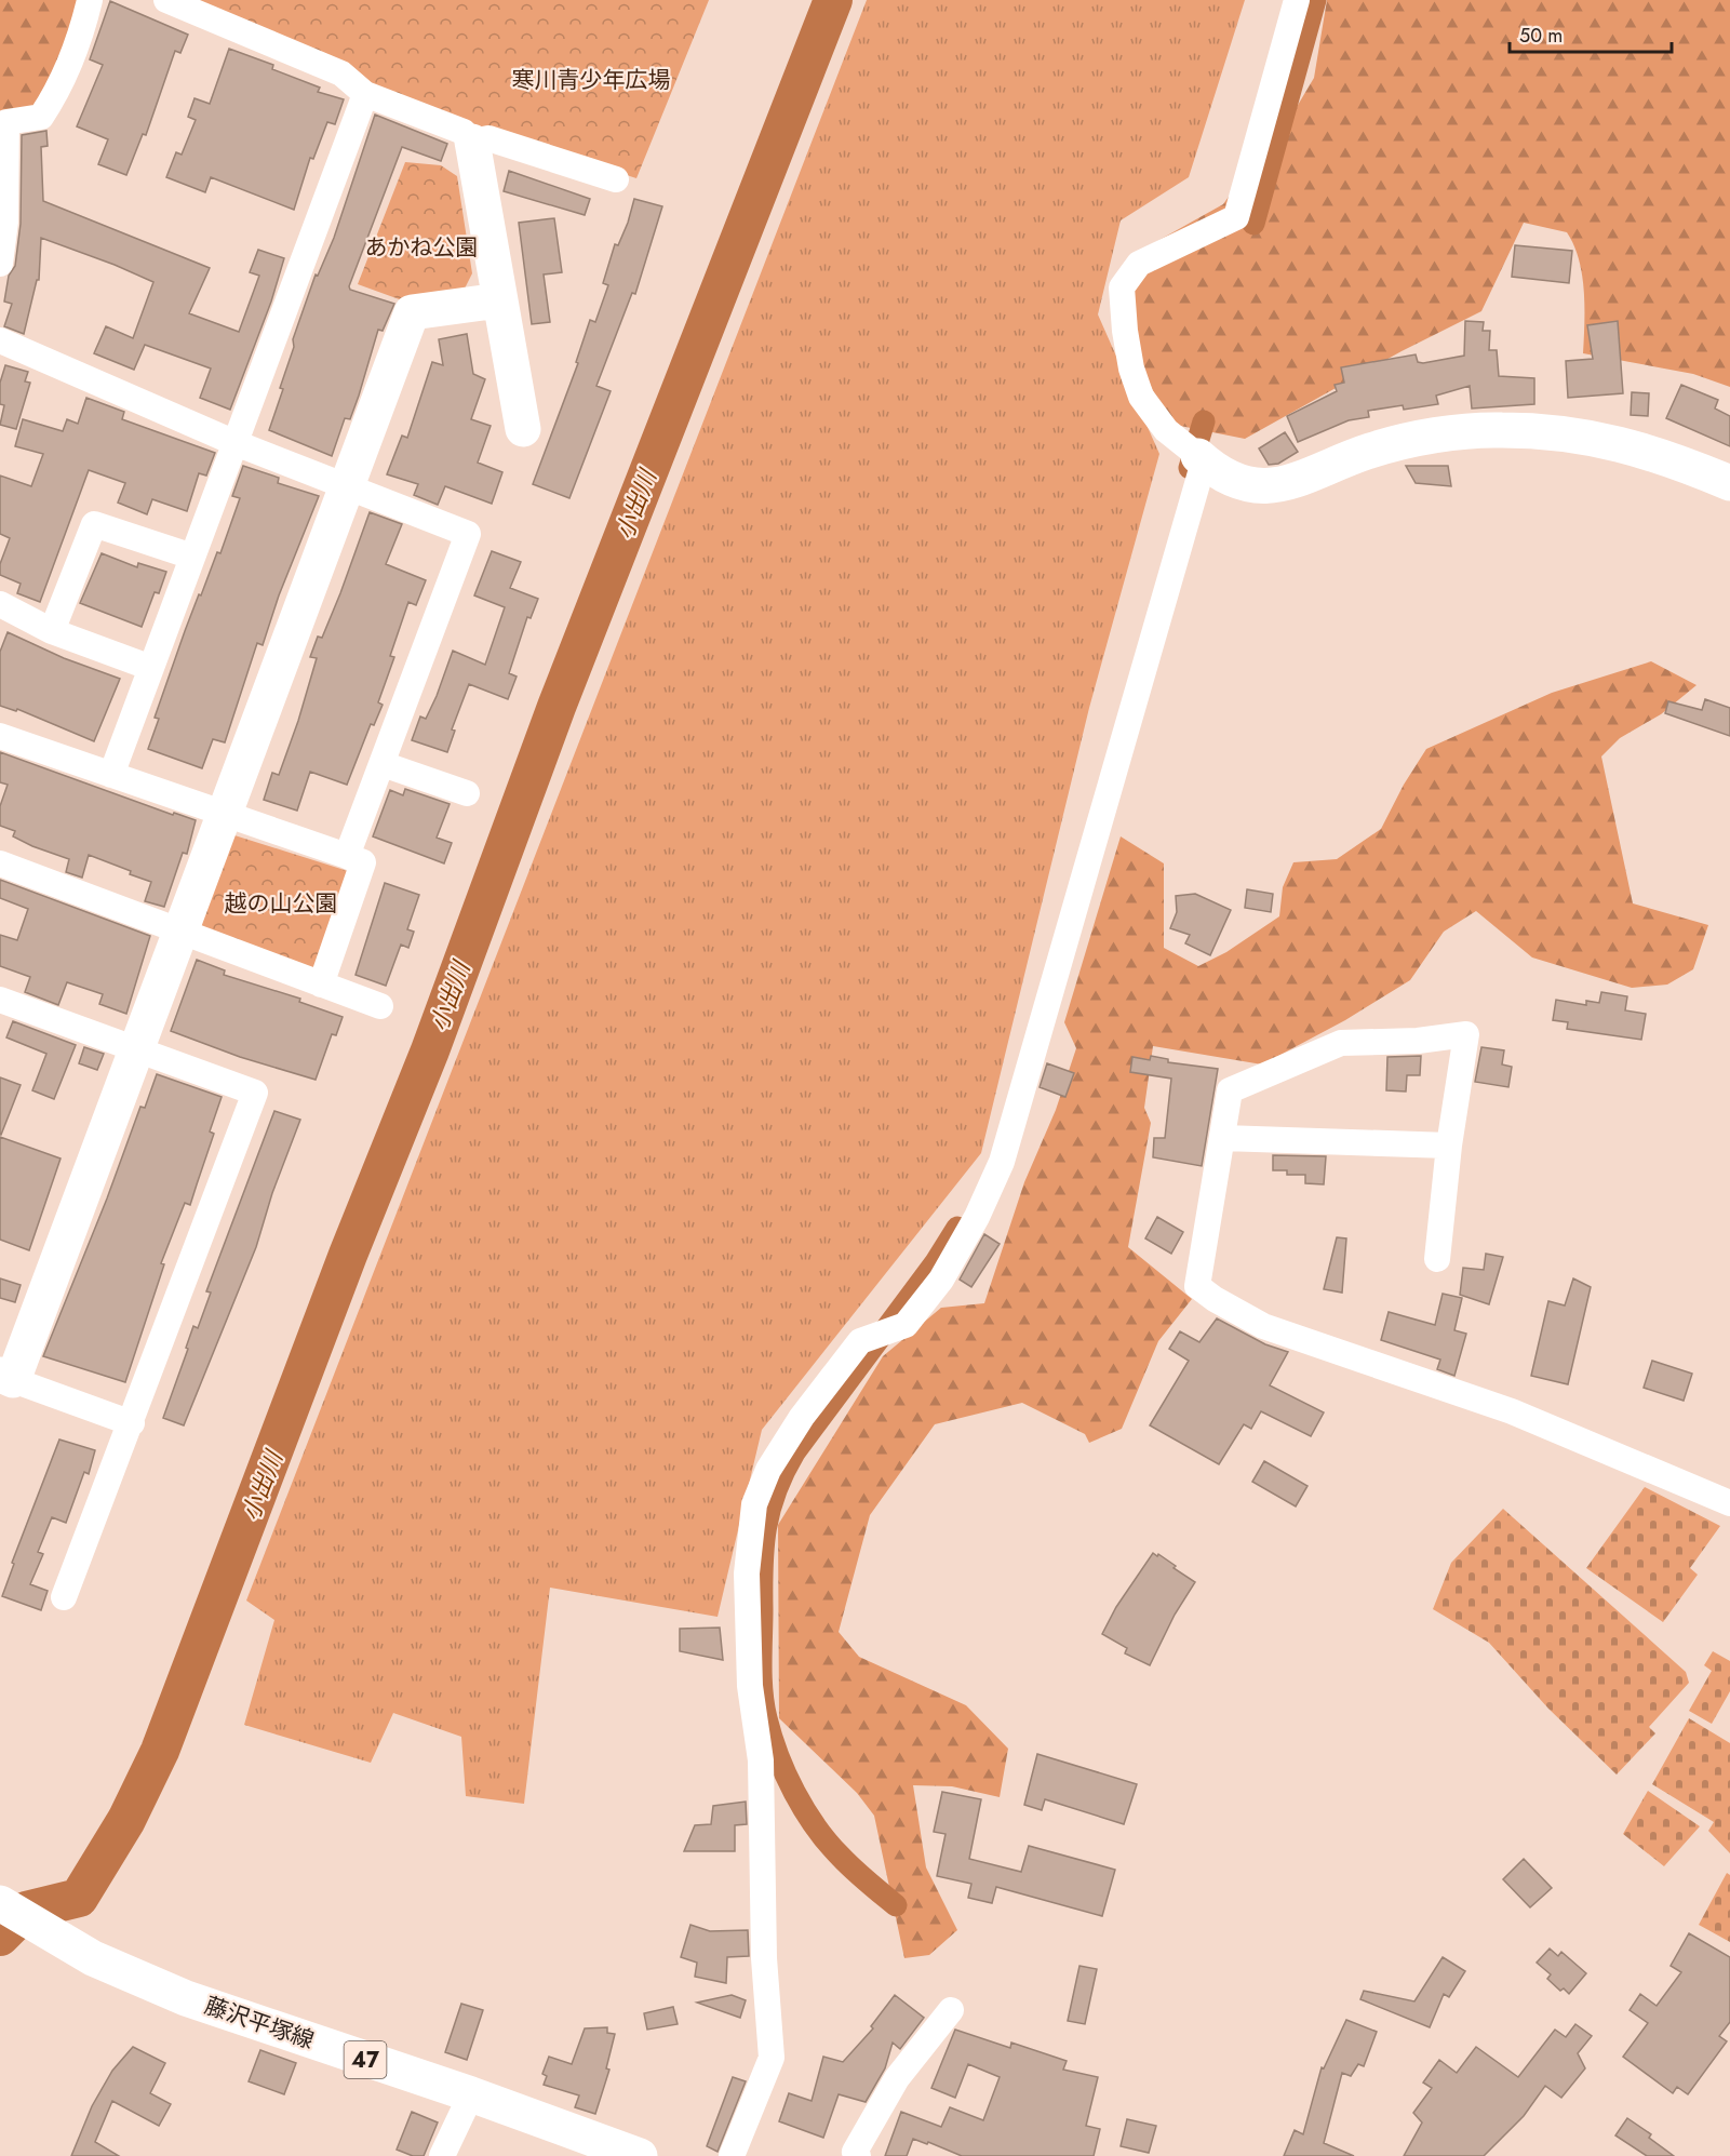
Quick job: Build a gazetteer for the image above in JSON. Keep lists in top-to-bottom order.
{
  "streets": {
    "street": ["藤沢平塚線", "47"]
  },
  "water": ["小出川"],
  "parks": ["寒川青少年広場", "あかね公園", "越の山公園"],
  "scale_bar": "50 m"
}
